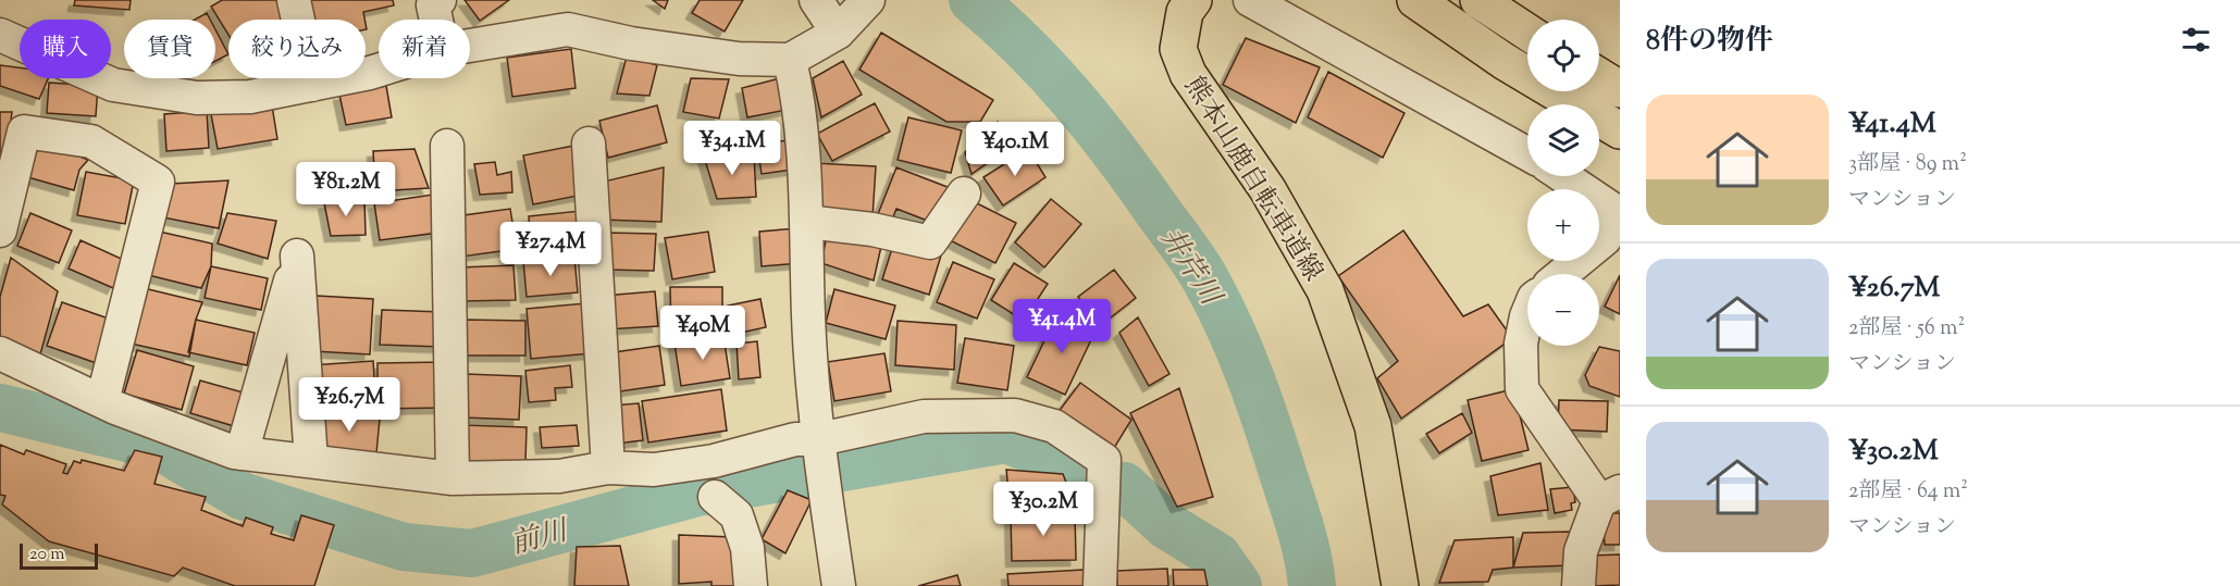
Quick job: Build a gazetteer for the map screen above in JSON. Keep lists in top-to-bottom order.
{
  "streets": {
    "main road": ["熊本山鹿自転車道線"]
  },
  "water": ["井芹川", "前川"],
  "scale_bar": "20 m",
  "page": {
    "heading": "8件の物件",
    "map_buttons": ["+", "−"],
    "chip": [
      "購入",
      "賃貸",
      "絞り込み",
      "新着"
    ],
    "list": [
      {
        "name": "¥41.4M",
        "note": "3部屋 · 89 m² · マンション"
      },
      {
        "name": "¥26.7M",
        "note": "2部屋 · 56 m² · マンション"
      },
      {
        "name": "¥30.2M",
        "note": "2部屋 · 64 m² · マンション"
      }
    ],
    "price": [
      "¥34.1M",
      "¥40.1M",
      "¥81.2M",
      "¥27.4M",
      "¥41.4M",
      "¥40M",
      "¥26.7M",
      "¥30.2M"
    ],
    "scale": "20 m"
  }
}
